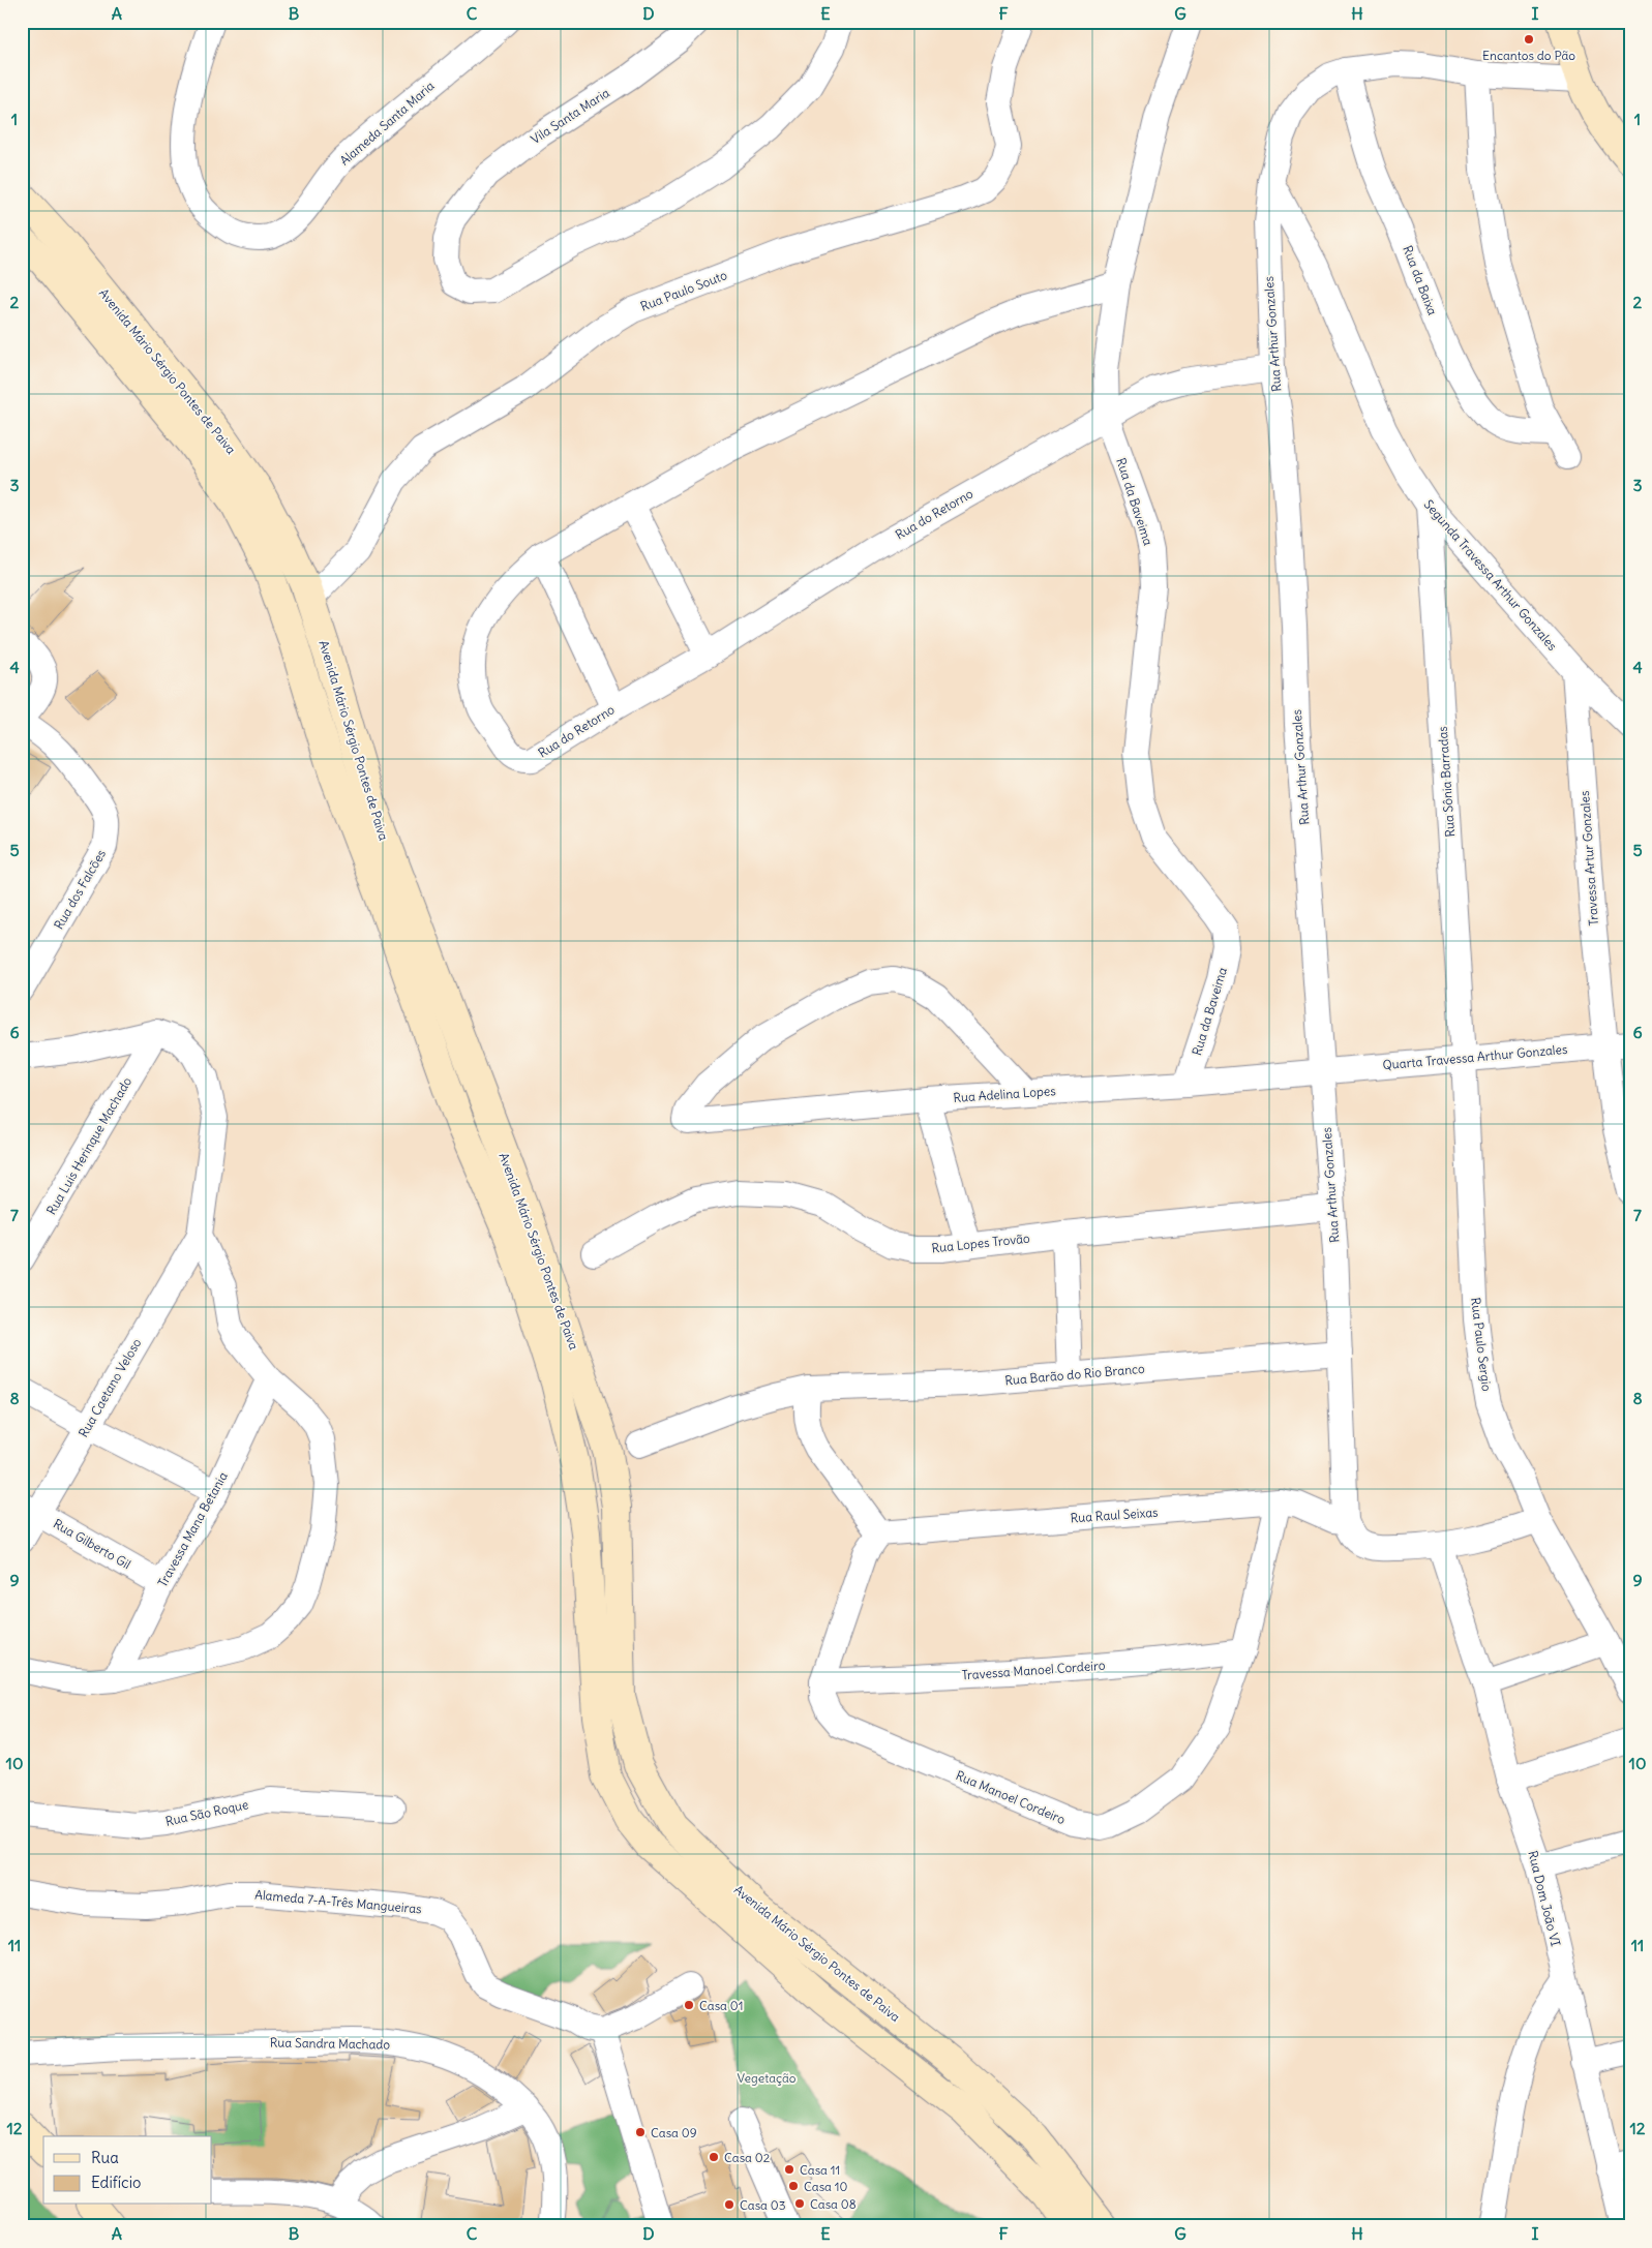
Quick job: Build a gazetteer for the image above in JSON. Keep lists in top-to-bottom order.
{
  "streets": {
    "main road": ["Avenida Mário Sérgio Pontes de Paiva"],
    "street": [
      "Vila Santa Maria",
      "Alameda Santa Maria",
      "Rua da Baixa",
      "Rua Paulo Souto",
      "Rua Arthur Gonzales",
      "Rua da Baveima",
      "Rua do Retorno",
      "Segunda Travessa Arthur Gonzales",
      "Rua Sônia Barradas",
      "Travessa Artur Gonzales",
      "Rua dos Falcões",
      "Quarta Travessa Arthur Gonzales",
      "Rua Adelina Lopes",
      "Rua Luis Herinque Machado",
      "Rua Lopes Trovão",
      "Rua Paulo Sergio",
      "Rua Barão do Rio Branco",
      "Rua Caetano Veloso",
      "Rua Raul Seixas",
      "Travessa Mana Betania",
      "Rua Gilberto Gil",
      "Travessa Manoel Cordeiro",
      "Rua Manoel Cordeiro",
      "Rua São Roque",
      "Rua Dom João VI",
      "Alameda 7-A-Três Mangueiras",
      "Rua Sandra Machado"
    ]
  },
  "crossings": [
    ["Rua da Baixa", "Rua Arthur Gonzales"],
    ["Rua Paulo Souto", "Avenida Mário Sérgio Pontes de Paiva"],
    ["Rua Arthur Gonzales", "Rua do Retorno"],
    ["Rua Arthur Gonzales", "Segunda Travessa Arthur Gonzales"],
    ["Rua Arthur Gonzales", "Quarta Travessa Arthur Gonzales"],
    ["Rua Arthur Gonzales", "Rua Adelina Lopes"],
    ["Rua Arthur Gonzales", "Rua Lopes Trovão"],
    ["Rua Arthur Gonzales", "Rua Paulo Sergio"],
    ["Rua Arthur Gonzales", "Rua Barão do Rio Branco"],
    ["Rua Arthur Gonzales", "Rua Raul Seixas"],
    ["Rua Arthur Gonzales", "Rua Dom João VI"],
    ["Rua da Baveima", "Rua do Retorno"],
    ["Rua da Baveima", "Rua Adelina Lopes"],
    ["Segunda Travessa Arthur Gonzales", "Rua Sônia Barradas"],
    ["Segunda Travessa Arthur Gonzales", "Travessa Artur Gonzales"],
    ["Rua Sônia Barradas", "Quarta Travessa Arthur Gonzales"],
    ["Rua Sônia Barradas", "Rua Paulo Sergio"],
    ["Travessa Artur Gonzales", "Quarta Travessa Arthur Gonzales"],
    ["Quarta Travessa Arthur Gonzales", "Rua Adelina Lopes"],
    ["Quarta Travessa Arthur Gonzales", "Rua Paulo Sergio"],
    ["Rua Caetano Veloso", "Rua Gilberto Gil"],
    ["Rua Raul Seixas", "Rua Manoel Cordeiro"],
    ["Travessa Mana Betania", "Rua Gilberto Gil"],
    ["Travessa Manoel Cordeiro", "Rua Manoel Cordeiro"]
  ],
  "parks": ["Vegetação"],
  "places": [
    "Encantos do Pão",
    "Casa 01",
    "Casa 09",
    "Casa 02",
    "Casa 11",
    "Casa 10",
    "Casa 08",
    "Casa 03"
  ],
  "legend": ["Rua", "Edifício"],
  "grid": {
    "columns": [
      "A",
      "B",
      "C",
      "D",
      "E",
      "F",
      "G",
      "H",
      "I"
    ],
    "rows": [
      "1",
      "2",
      "3",
      "4",
      "5",
      "6",
      "7",
      "8",
      "9",
      "10",
      "11",
      "12"
    ]
  }
}
